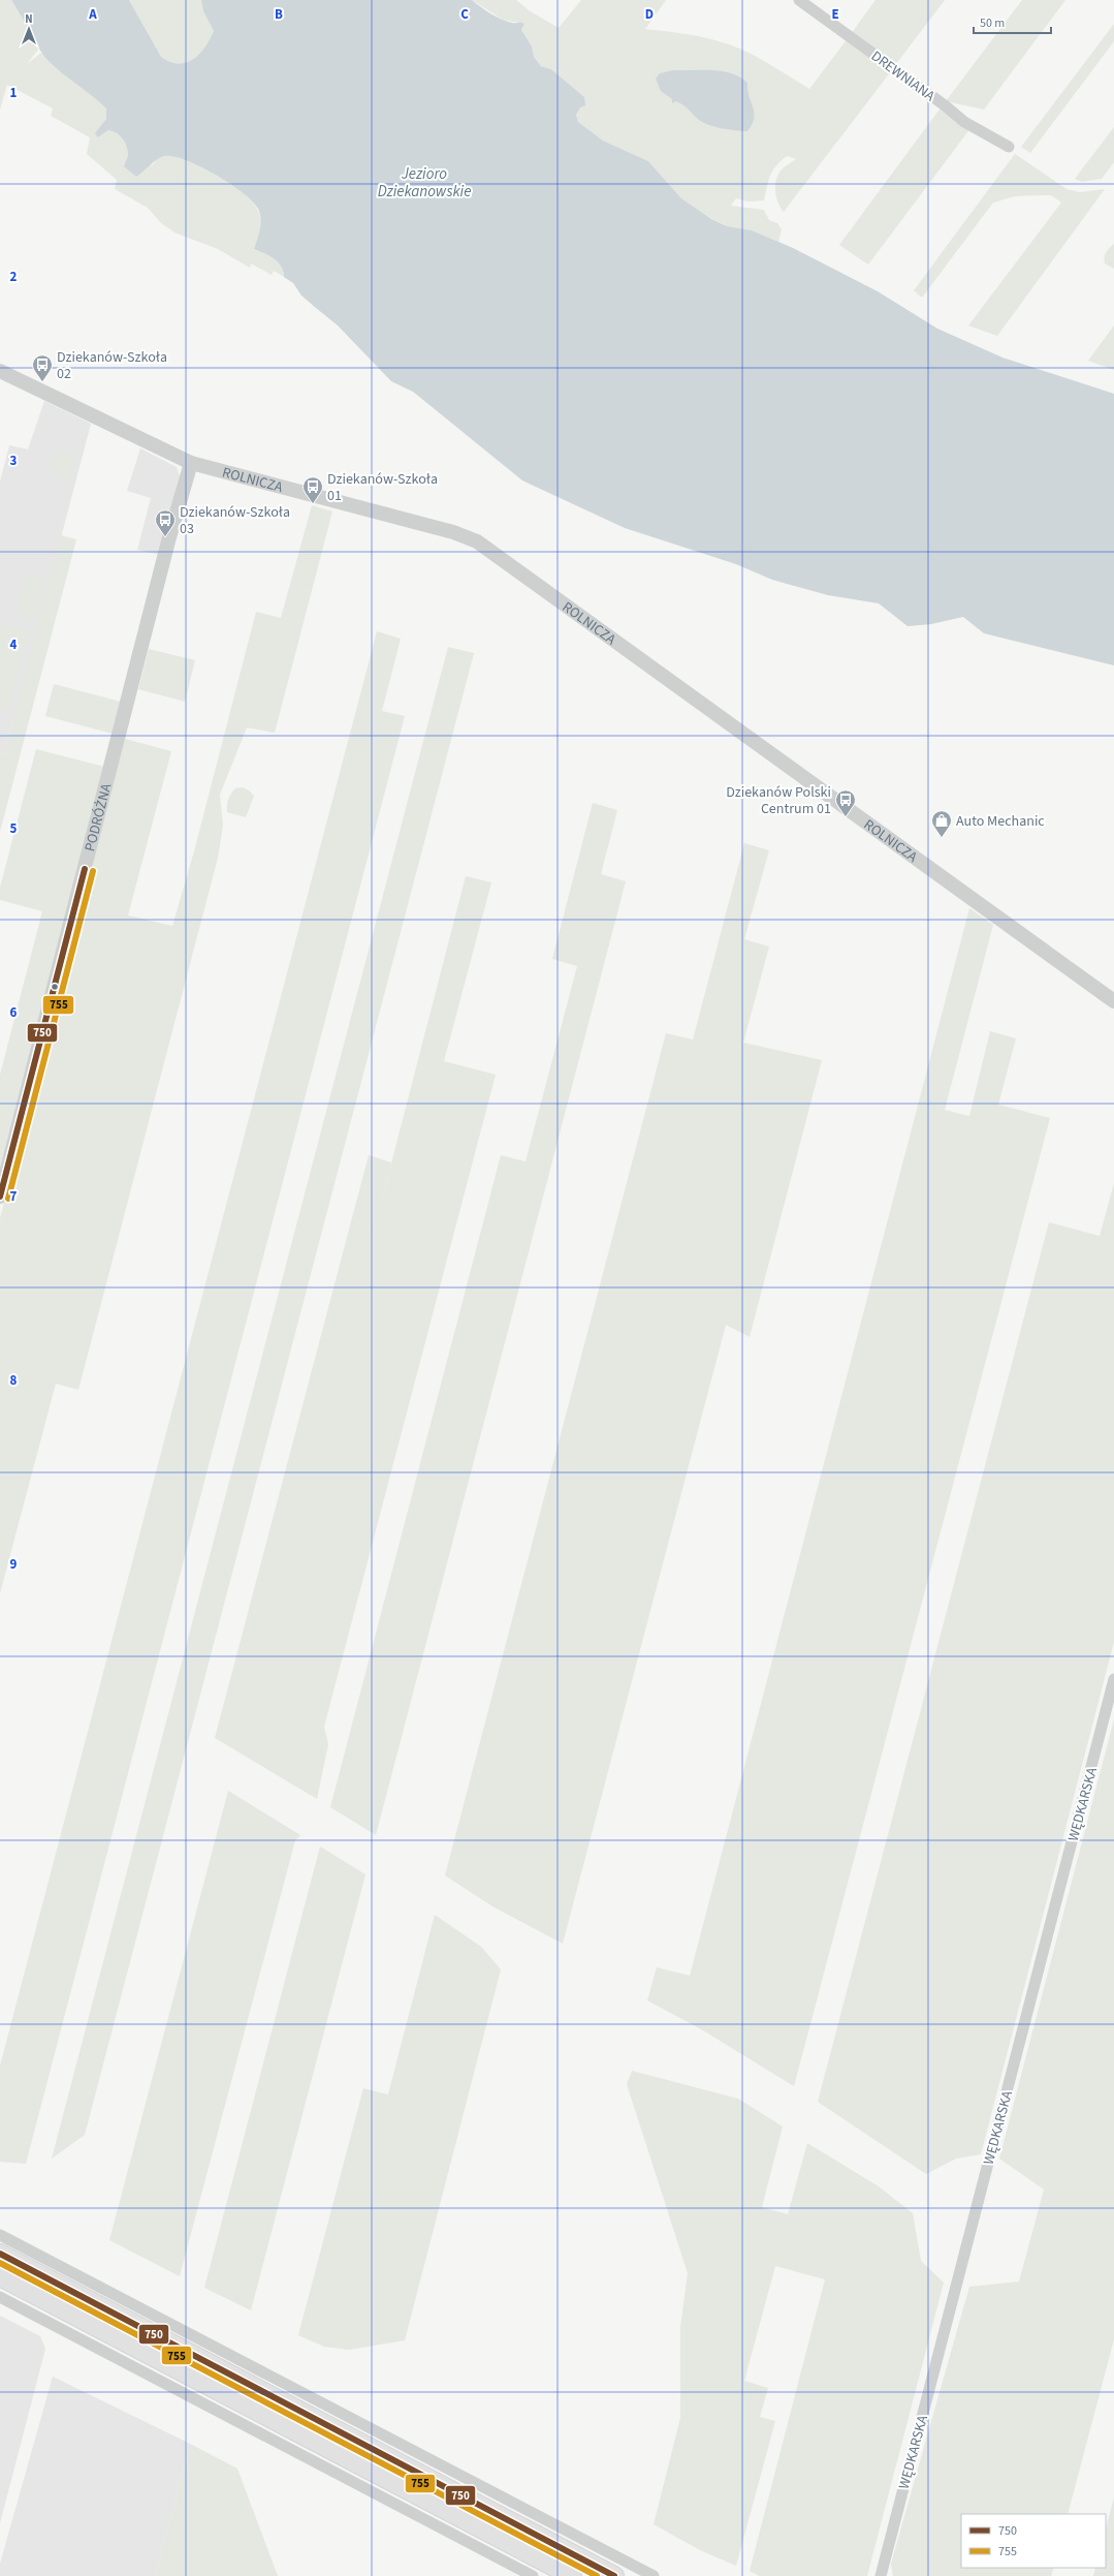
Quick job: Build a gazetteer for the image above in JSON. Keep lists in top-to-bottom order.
{
  "streets": {
    "street": [
      "DREWNIANA",
      "ROLNICZA",
      "PODRÓŻNA",
      "WĘDKARSKA"
    ]
  },
  "crossings": [
    ["ROLNICZA", "PODRÓŻNA"]
  ],
  "water": ["Jezioro Dziekanowskie"],
  "places": {
    "bus stop": [
      "Dziekanów-Szkoła 02",
      "Dziekanów-Szkoła 01",
      "Dziekanów-Szkoła 03",
      "Dziekanów Polski Centrum 01"
    ],
    "shop": ["Auto Mechanic"]
  },
  "lines": ["transit line 750", "transit line 755"],
  "legend": ["750", "755"],
  "scale_bar": "50 m",
  "north": "top",
  "grid": {
    "columns": [
      "A",
      "B",
      "C",
      "D",
      "E"
    ],
    "rows": [
      "1",
      "2",
      "3",
      "4",
      "5",
      "6",
      "7",
      "8",
      "9"
    ]
  }
}
